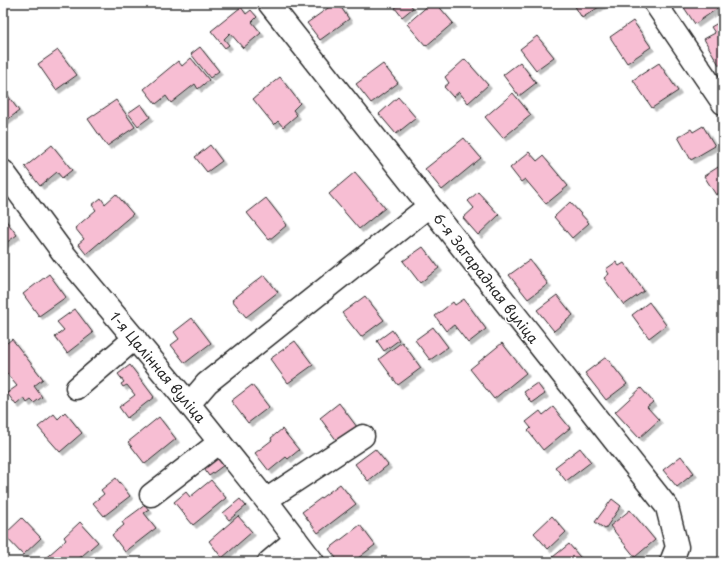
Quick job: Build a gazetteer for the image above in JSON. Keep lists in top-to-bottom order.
{
  "streets": {
    "street": ["6-я Загарадная вуліца", "1-я Цалінная вуліца"]
  }
}
